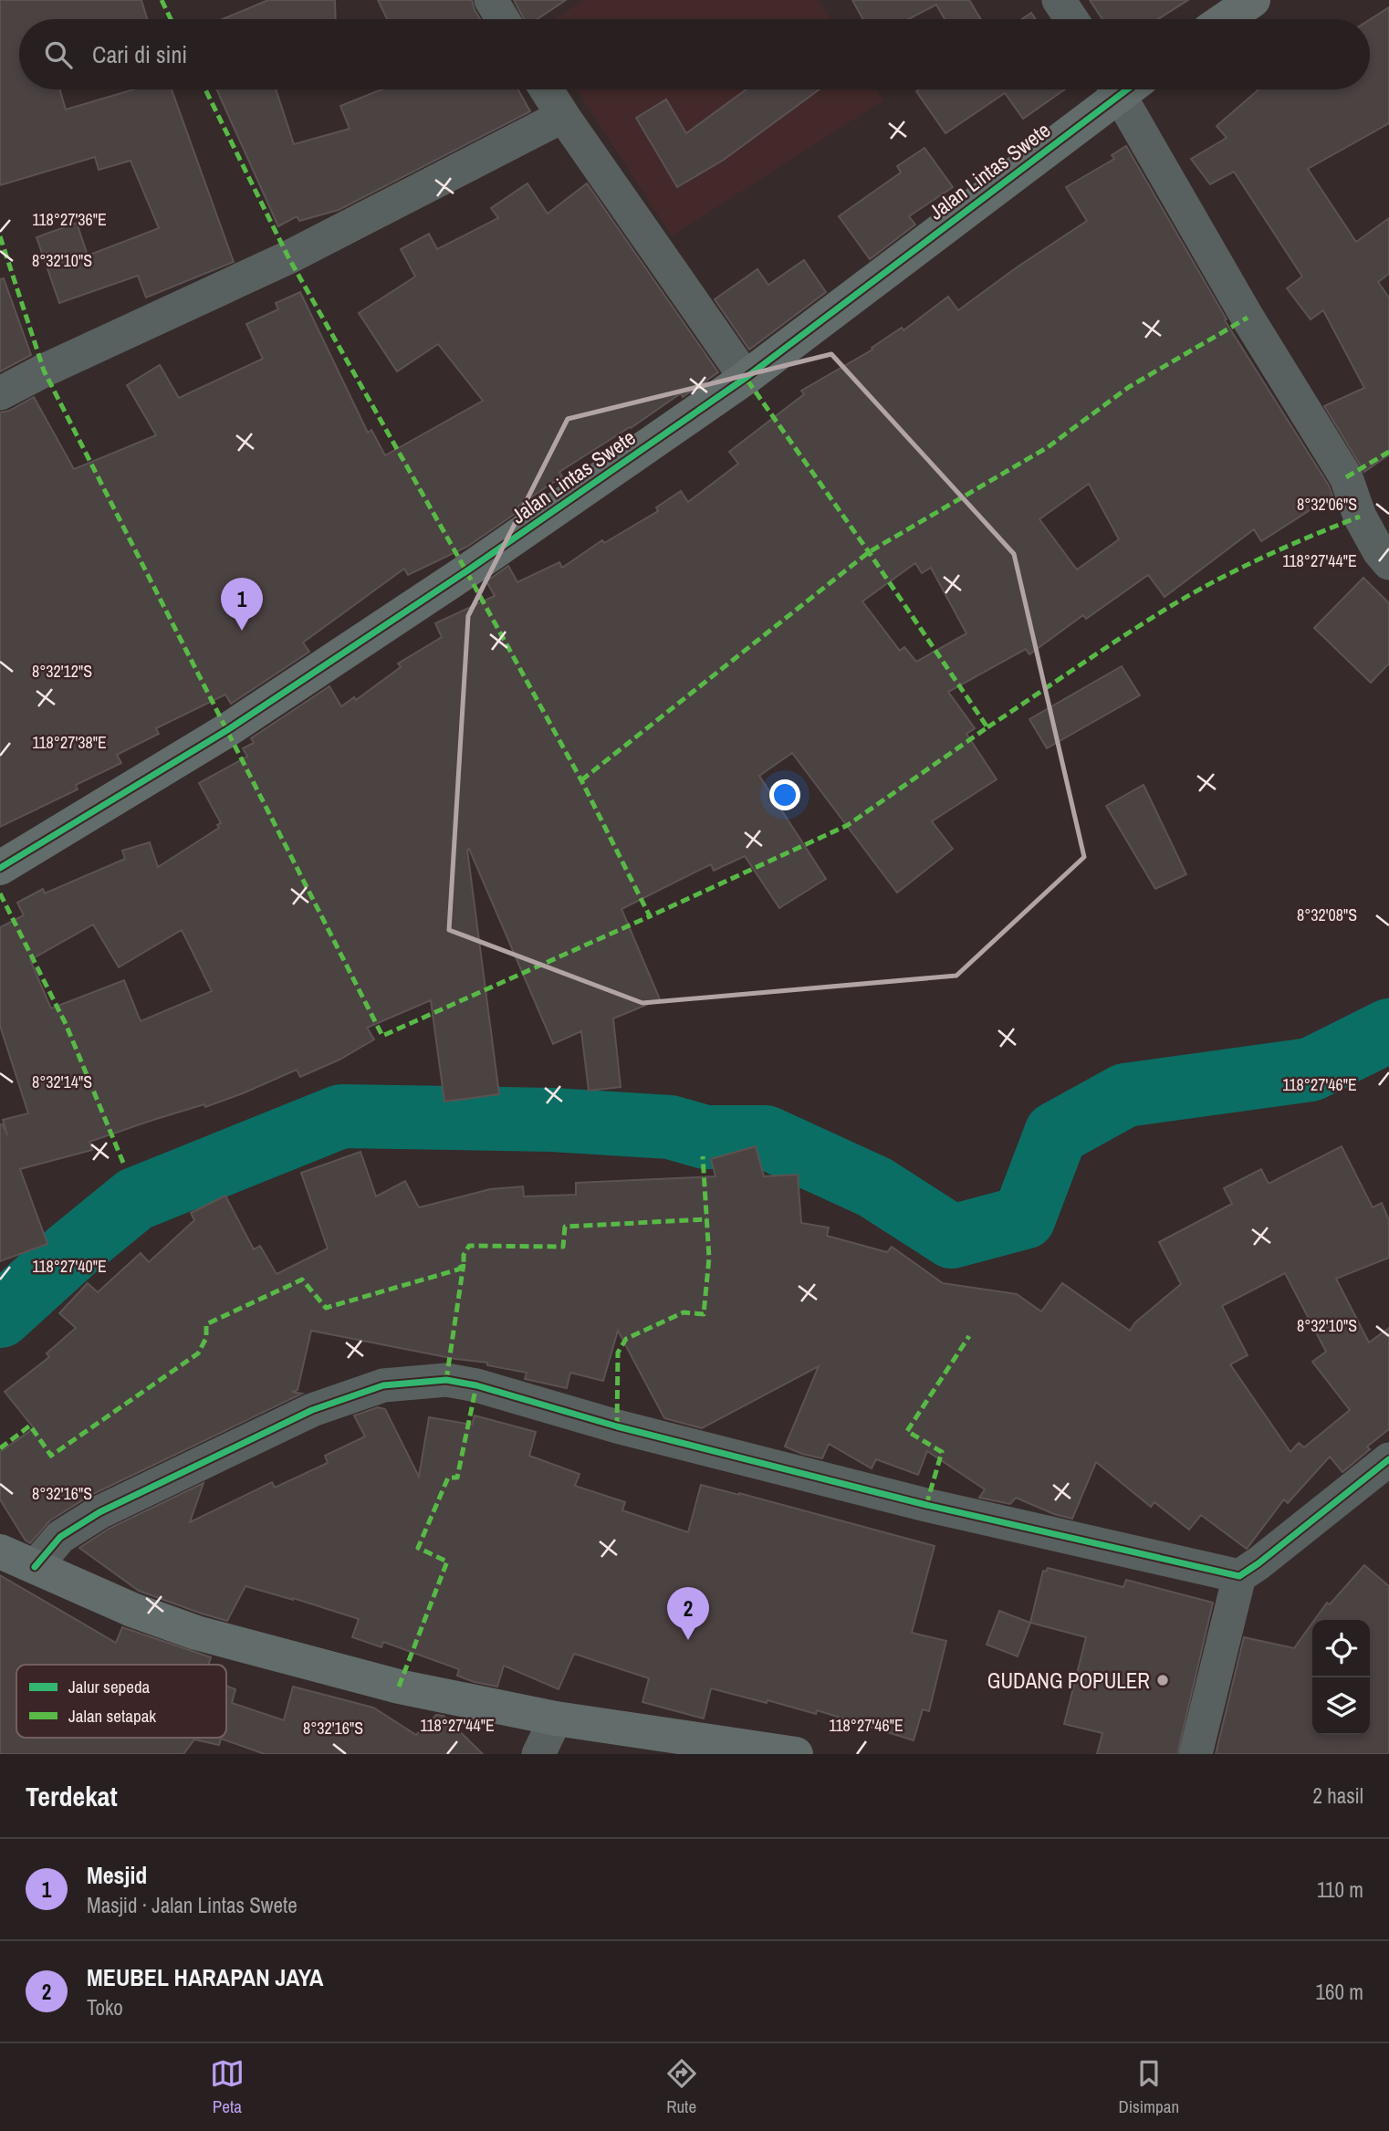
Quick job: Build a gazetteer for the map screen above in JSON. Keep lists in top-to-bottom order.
{
  "streets": {
    "street": ["Jalan Lintas Swete"]
  },
  "places": ["GUDANG POPULER"],
  "legend": ["Jalur sepeda", "Jalan setapak"],
  "page": {
    "search": "Cari di sini",
    "pins": ["1", "2"],
    "heading": ["Terdekat", "2 hasil"],
    "list": [
      {
        "mark": "1",
        "name": "Mesjid",
        "note": "Masjid · Jalan Lintas Swete",
        "value": "110 m"
      },
      {
        "mark": "2",
        "name": "MEUBEL HARAPAN JAYA",
        "note": "Toko",
        "value": "160 m"
      }
    ],
    "nav": ["Peta", "Rute", "Disimpan"]
  },
  "coordinates": [
    "118°27'36\"E",
    "8°32'10\"S",
    "8°32'06\"S",
    "118°27'44\"E",
    "8°32'12\"S",
    "118°27'38\"E",
    "8°32'08\"S",
    "8°32'14\"S",
    "118°27'46\"E",
    "118°27'40\"E",
    "8°32'16\"S"
  ]
}
